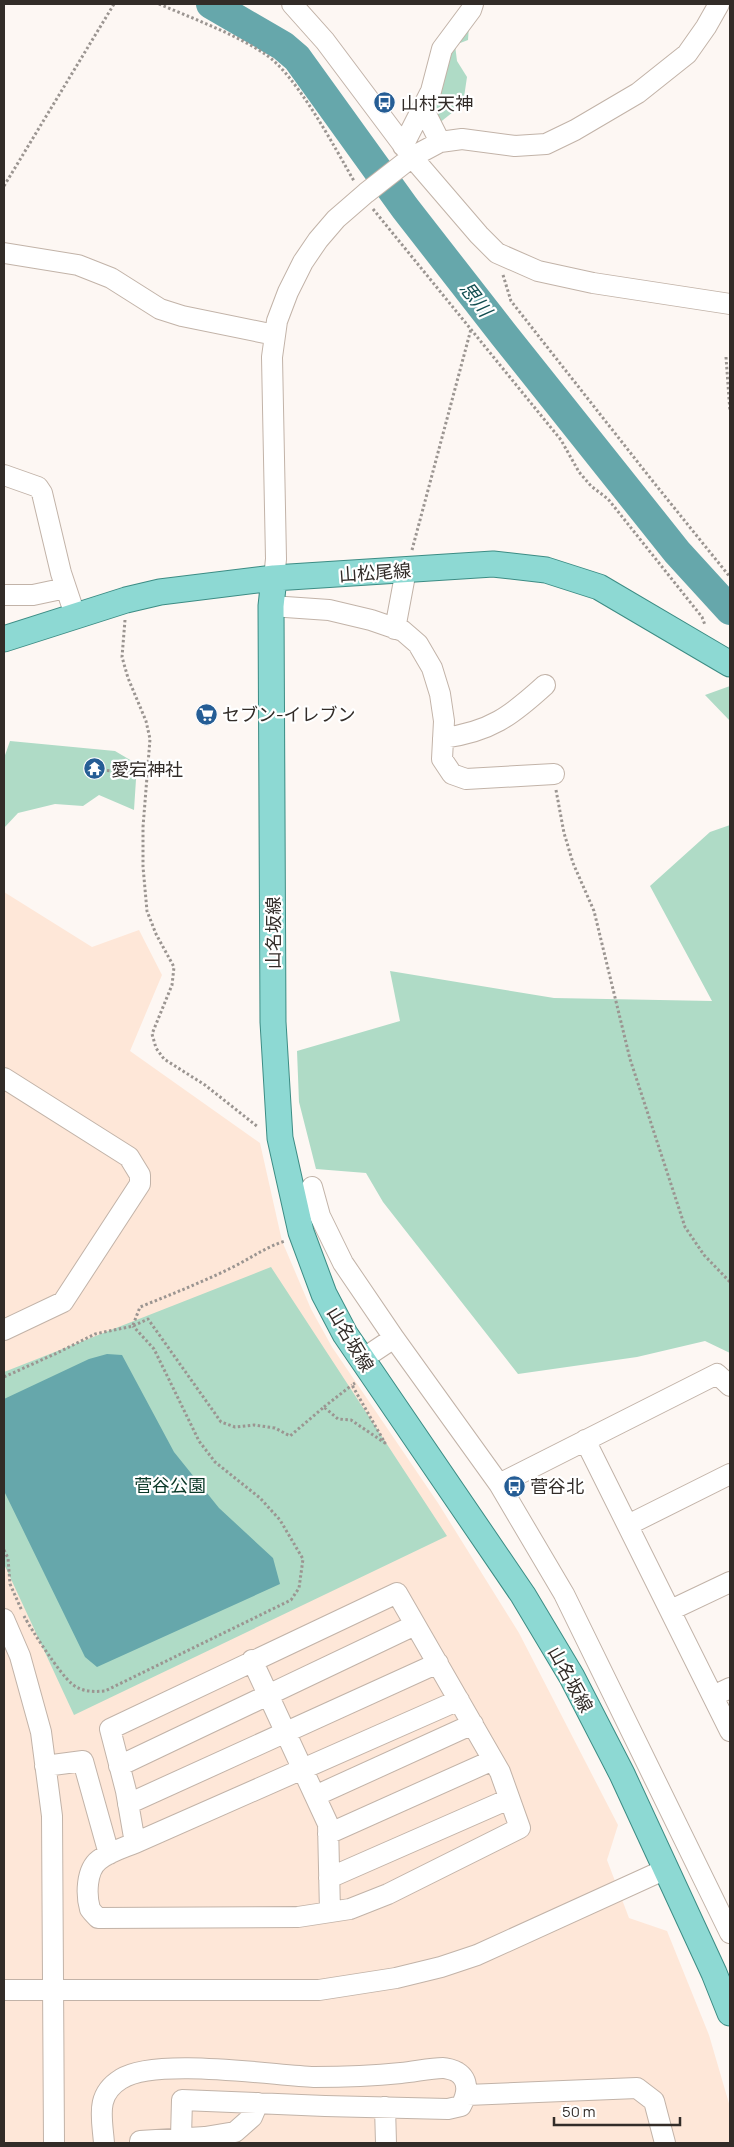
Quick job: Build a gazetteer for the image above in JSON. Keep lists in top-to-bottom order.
{
  "streets": {
    "main road": ["山松尾線", "山名坂線"]
  },
  "crossings": [
    ["山松尾線", "山名坂線"]
  ],
  "water": ["思川"],
  "parks": ["菅谷公園"],
  "places": {
    "bus stop": ["山村天神", "菅谷北"],
    "supermarket": ["セブン-イレブン"],
    "temple": ["愛宕神社"]
  },
  "scale_bar": "50 m"
}
